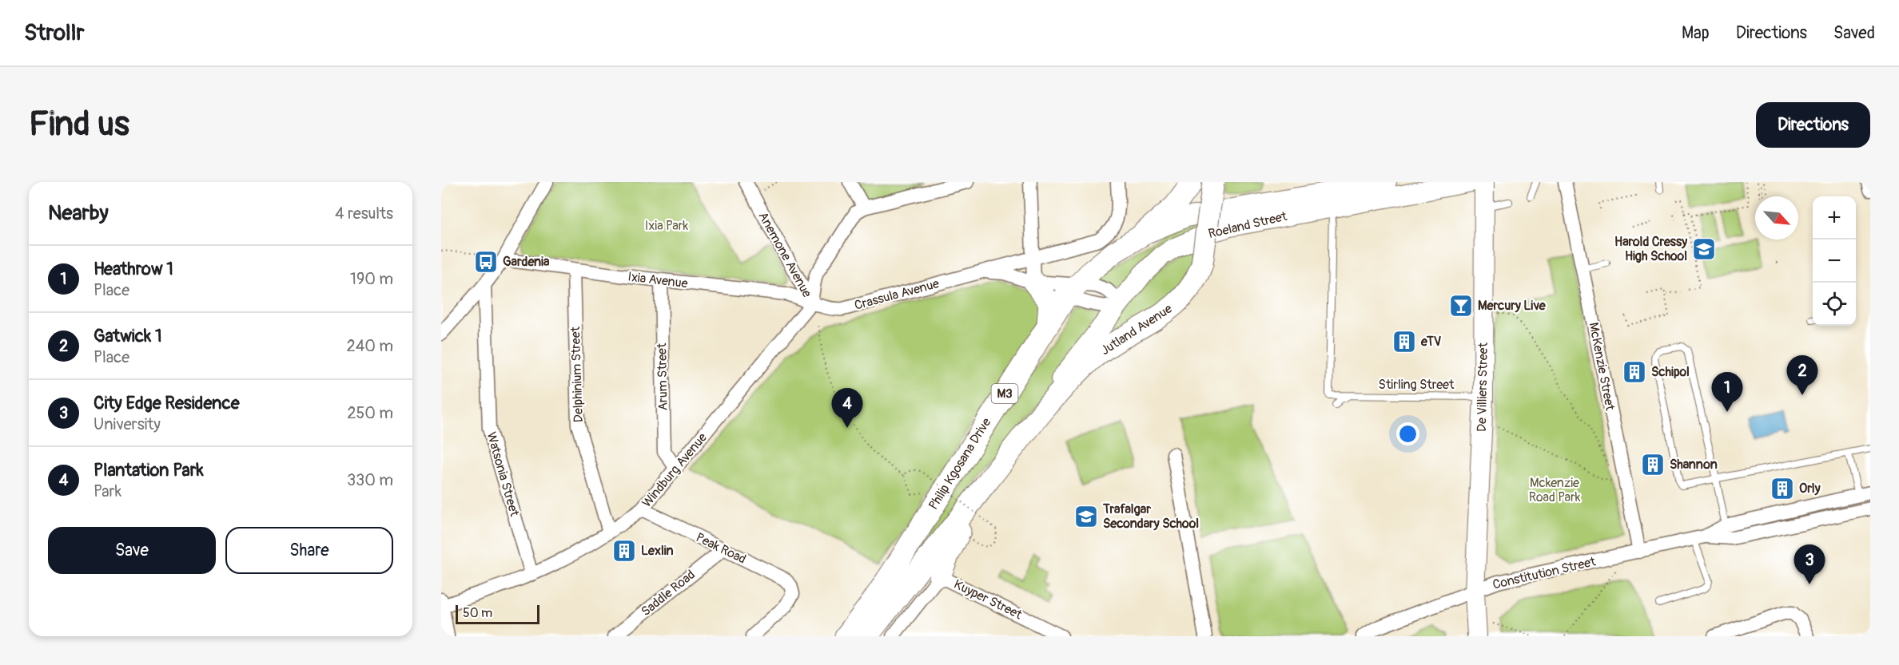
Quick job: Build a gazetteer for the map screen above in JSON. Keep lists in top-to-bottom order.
{
  "streets": {
    "main road": [
      "Roeland Street",
      "Jutland Avenue",
      "De Villiers Street",
      "M3",
      "Philip Kgosana Drive"
    ],
    "street": [
      "Anemone Avenue",
      "Ixia Avenue",
      "Crassula Avenue",
      "McKenzie Street",
      "Delphinium Street",
      "Arum Street",
      "Windburg Avenue",
      "Watsonia Street",
      "Peak Road",
      "Constitution Street",
      "Saddle Road",
      "Kuyper Street"
    ],
    "lane": ["Stirling Street"]
  },
  "crossings": [
    ["Roeland Street", "Crassula Avenue"],
    ["Roeland Street", "Jutland Avenue"],
    ["Roeland Street", "Stirling Street"],
    ["Roeland Street", "M3"],
    ["Roeland Street", "Philip Kgosana Drive"],
    ["Anemone Avenue", "Ixia Avenue"],
    ["Anemone Avenue", "Crassula Avenue"],
    ["Anemone Avenue", "Windburg Avenue"],
    ["Ixia Avenue", "Crassula Avenue"],
    ["Ixia Avenue", "Delphinium Street"],
    ["Ixia Avenue", "Arum Street"],
    ["Ixia Avenue", "Windburg Avenue"],
    ["Crassula Avenue", "Philip Kgosana Drive"],
    ["Crassula Avenue", "Windburg Avenue"],
    ["Jutland Avenue", "Philip Kgosana Drive"],
    ["McKenzie Street", "Constitution Street"],
    ["Delphinium Street", "Windburg Avenue"],
    ["Arum Street", "Windburg Avenue"],
    ["Stirling Street", "De Villiers Street"],
    ["De Villiers Street", "Constitution Street"],
    ["M3", "Philip Kgosana Drive"],
    ["Windburg Avenue", "Watsonia Street"],
    ["Windburg Avenue", "Peak Road"],
    ["Peak Road", "Saddle Road"]
  ],
  "parks": ["Ixia Park", "Mckenzie Road Park"],
  "places": {
    "school or university": ["Harold Cressy High School", "Trafalgar Secondary School"],
    "bus stop": ["Gardenia"],
    "bar": ["Mercury Live"],
    "building": [
      "eTV",
      "Schipol",
      "Shannon",
      "Orly",
      "Lexlin"
    ]
  },
  "scale_bar": "50 m",
  "north": "bottom right",
  "page": {
    "header": "Strollr",
    "nav": ["Map", "Directions", "Saved"],
    "buttons": [
      "Directions",
      ["Save", "Share"]
    ],
    "title": "Find us",
    "heading": ["Nearby", "4 results"],
    "map_buttons": ["+", "−"],
    "list": [
      {
        "mark": "1",
        "name": "Heathrow 1",
        "note": "Place",
        "value": "190 m"
      },
      {
        "mark": "2",
        "name": "Gatwick 1",
        "note": "Place",
        "value": "240 m"
      },
      {
        "mark": "3",
        "name": "City Edge Residence",
        "note": "University",
        "value": "250 m"
      },
      {
        "mark": "4",
        "name": "Plantation Park",
        "note": "Park",
        "value": "330 m"
      }
    ],
    "pins": [
      "2",
      "1",
      "4",
      "3"
    ],
    "scale": "50 m"
  }
}
